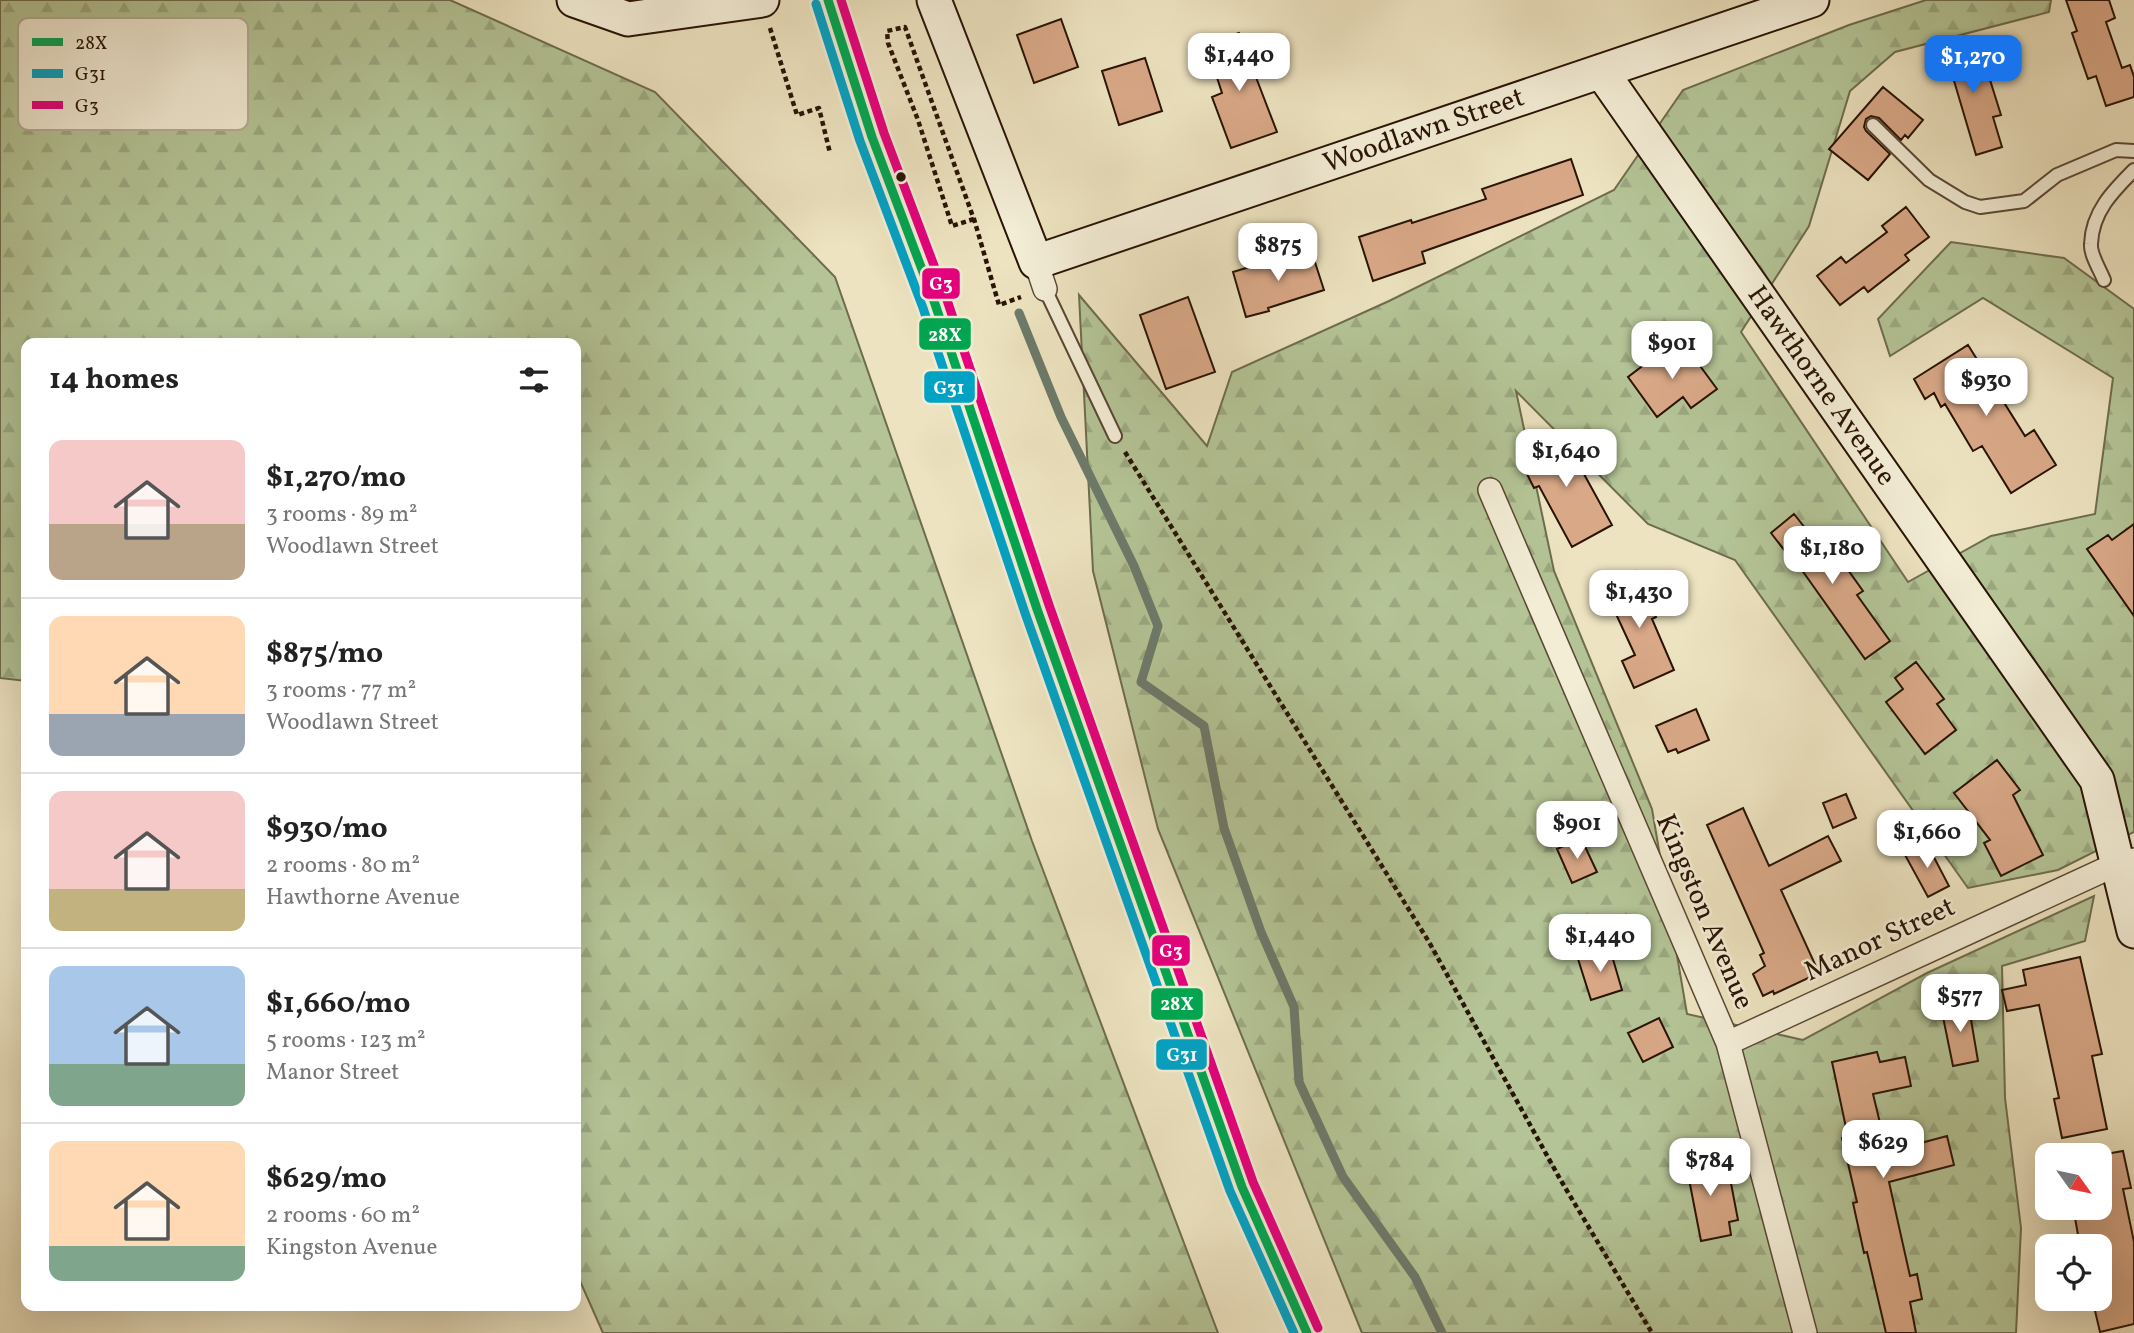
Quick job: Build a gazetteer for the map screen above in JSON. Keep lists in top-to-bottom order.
{
  "streets": {
    "street": [
      "Woodlawn Street",
      "Hawthorne Avenue",
      "Kingston Avenue",
      "Manor Street"
    ]
  },
  "crossings": [
    ["Woodlawn Street", "Hawthorne Avenue"],
    ["Hawthorne Avenue", "Manor Street"],
    ["Kingston Avenue", "Manor Street"]
  ],
  "lines": ["transit line 28X", "transit line G3", "transit line G31"],
  "legend": ["28X", "G31", "G3"],
  "north": "bottom right",
  "page": {
    "price": [
      "$1,440",
      "$1,270",
      "$875",
      "$901",
      "$930",
      "$1,640",
      "$1,180",
      "$1,430",
      "$901",
      "$1,660",
      "$1,440",
      "$577",
      "$629",
      "$784"
    ],
    "heading": "14 homes",
    "list": [
      {
        "name": "$1,270/mo",
        "note": "3 rooms · 89 m² · Woodlawn Street"
      },
      {
        "name": "$875/mo",
        "note": "3 rooms · 77 m² · Woodlawn Street"
      },
      {
        "name": "$930/mo",
        "note": "2 rooms · 80 m² · Hawthorne Avenue"
      },
      {
        "name": "$1,660/mo",
        "note": "5 rooms · 123 m² · Manor Street"
      },
      {
        "name": "$629/mo",
        "note": "2 rooms · 60 m² · Kingston Avenue"
      }
    ]
  }
}
